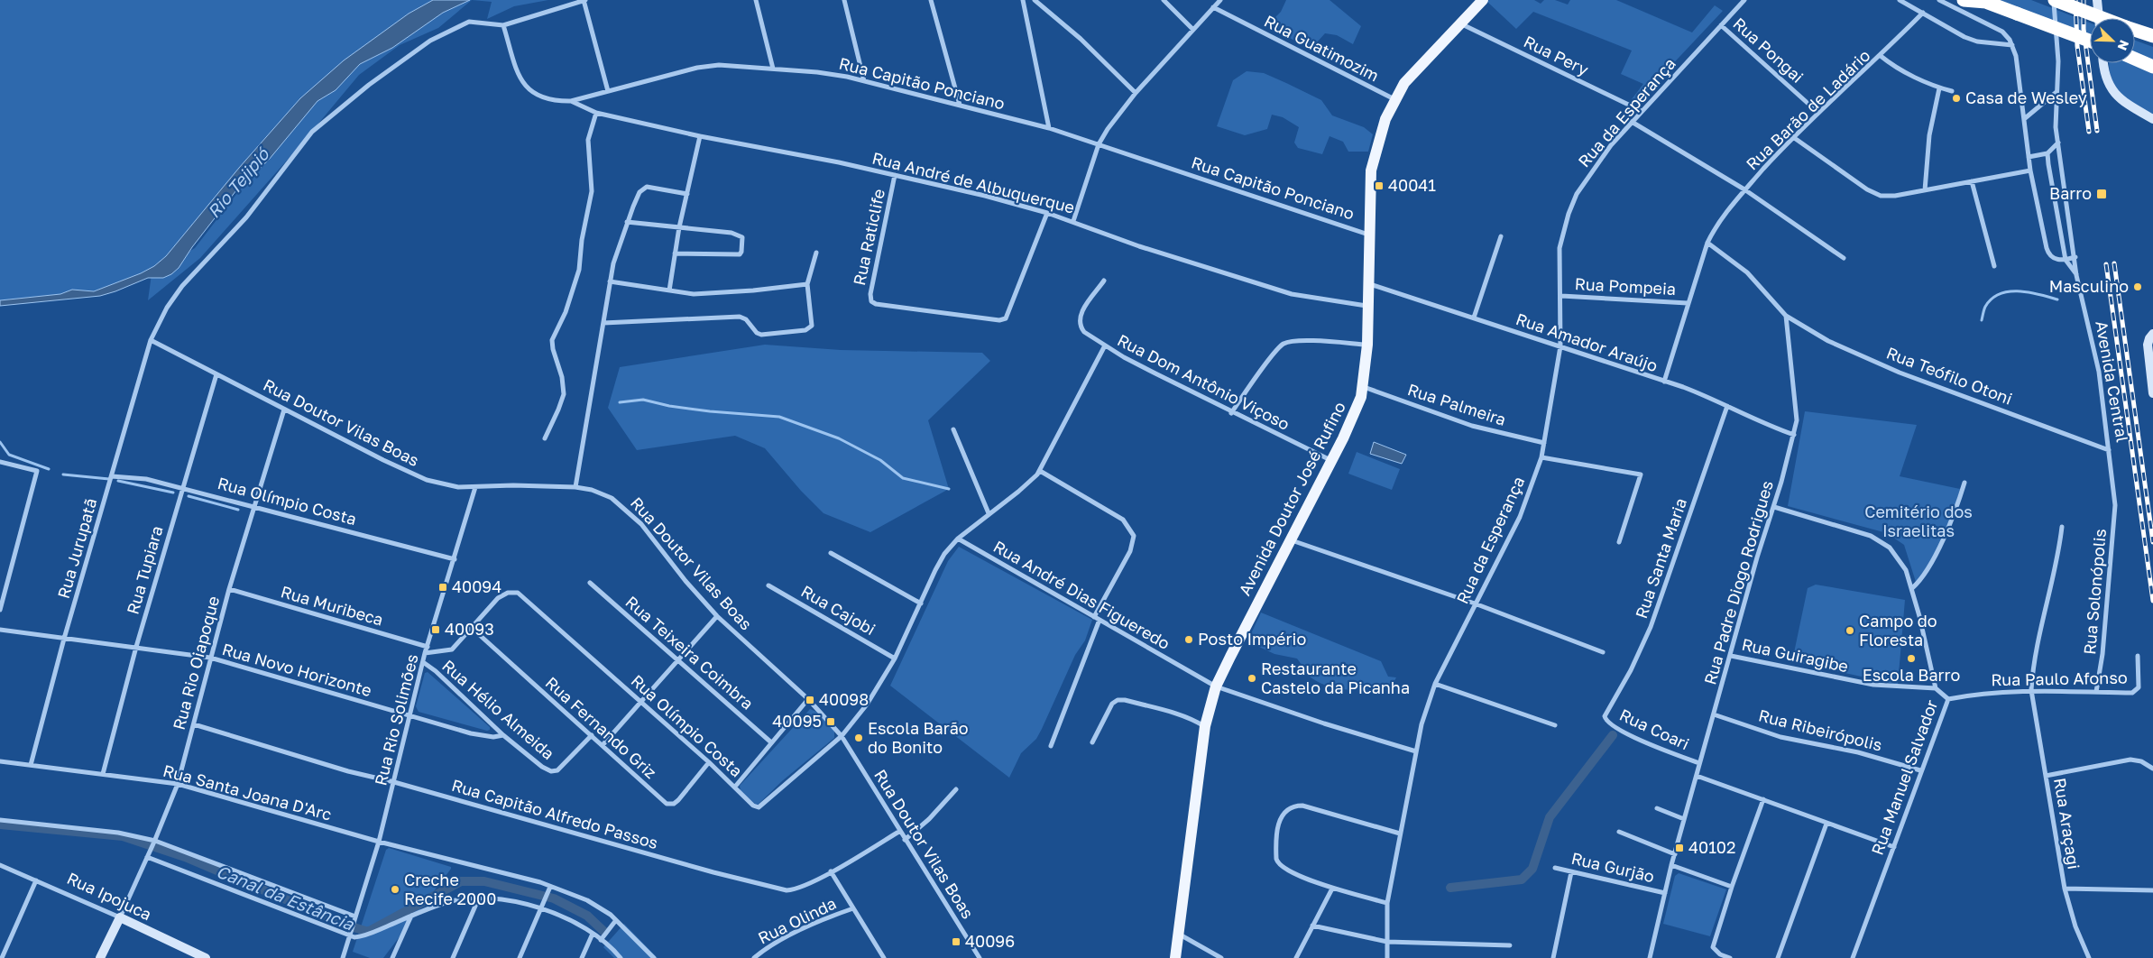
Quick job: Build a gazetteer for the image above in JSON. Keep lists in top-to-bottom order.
{
  "streets": {
    "main road": ["Avenida Doutor José Rufino"],
    "street": [
      "Rua Guatimozim",
      "Rua Pongai",
      "Rua Pery",
      "Rua Capitão Ponciano",
      "Rua Barão de Ladário",
      "Rua da Esperança",
      "Rua André de Albuquerque",
      "Rua Raticlife",
      "Rua Pompeia",
      "Rua Amador Araújo",
      "Rua Teófilo Otoni",
      "Avenida Central",
      "Rua Dom Antônio Viçoso",
      "Rua Palmeira",
      "Rua Doutor Vilas Boas",
      "Rua Olímpio Costa",
      "Rua Jurupatã",
      "Rua Santa Maria",
      "Rua Tupiara",
      "Rua Padre Diogo Rodrigues",
      "Rua Solonópolis",
      "Rua André Dias Figueredo",
      "Rua Muribeca",
      "Rua Cajobi",
      "Rua Teixeira Coimbra",
      "Rua Guiragibe",
      "Rua Rio Oiapoque",
      "Rua Novo Horizonte",
      "Rua Paulo Afonso",
      "Rua Hélio Almeida",
      "Rua Rio Solimões",
      "Rua Fernando Griz",
      "Rua Coari",
      "Rua Ribeirópolis",
      "Rua Manuel Salvador",
      "Rua Santa Joana D'Arc",
      "Rua Capitão Alfredo Passos",
      "Rua Araçagi",
      "Rua Gurjão",
      "Rua Ipojuca",
      "Rua Olinda"
    ]
  },
  "crossings": [
    ["Rua Guatimozim", "Avenida Doutor José Rufino"],
    ["Rua Pongai", "Rua Barão de Ladário"],
    ["Rua Pongai", "Rua da Esperança"],
    ["Rua Pery", "Rua da Esperança"],
    ["Rua Pery", "Avenida Doutor José Rufino"],
    ["Rua Capitão Ponciano", "Rua André de Albuquerque"],
    ["Rua Capitão Ponciano", "Avenida Doutor José Rufino"],
    ["Rua Capitão Ponciano", "Rua Jurupatã"],
    ["Rua Barão de Ladário", "Rua Pompeia"],
    ["Rua Barão de Ladário", "Rua Amador Araújo"],
    ["Rua da Esperança", "Rua Pompeia"],
    ["Rua da Esperança", "Rua Amador Araújo"],
    ["Rua da Esperança", "Rua Palmeira"],
    ["Rua da Esperança", "Rua André Dias Figueredo"],
    ["Rua André de Albuquerque", "Rua Raticlife"],
    ["Rua André de Albuquerque", "Avenida Doutor José Rufino"],
    ["Rua Amador Araújo", "Avenida Doutor José Rufino"],
    ["Rua Amador Araújo", "Rua Santa Maria"],
    ["Rua Amador Araújo", "Rua Padre Diogo Rodrigues"],
    ["Rua Teófilo Otoni", "Avenida Central"],
    ["Rua Teófilo Otoni", "Rua Padre Diogo Rodrigues"],
    ["Avenida Central", "Rua Solonópolis"],
    ["Rua Dom Antônio Viçoso", "Rua Doutor Vilas Boas"],
    ["Rua Dom Antônio Viçoso", "Avenida Doutor José Rufino"],
    ["Rua Dom Antônio Viçoso", "Rua Olímpio Costa"],
    ["Rua Dom Antônio Viçoso", "Rua André Dias Figueredo"],
    ["Rua Dom Antônio Viçoso", "Rua Cajobi"],
    ["Rua Palmeira", "Avenida Doutor José Rufino"],
    ["Rua Doutor Vilas Boas", "Rua Olímpio Costa"],
    ["Rua Doutor Vilas Boas", "Rua Jurupatã"],
    ["Rua Doutor Vilas Boas", "Rua Tupiara"],
    ["Rua Doutor Vilas Boas", "Rua Rio Oiapoque"],
    ["Rua Doutor Vilas Boas", "Rua Rio Solimões"],
    ["Rua Doutor Vilas Boas", "Rua Capitão Alfredo Passos"],
    ["Avenida Doutor José Rufino", "Rua André Dias Figueredo"],
    ["Rua Olímpio Costa", "Rua Jurupatã"],
    ["Rua Olímpio Costa", "Rua Tupiara"],
    ["Rua Olímpio Costa", "Rua Rio Oiapoque"],
    ["Rua Olímpio Costa", "Rua Rio Solimões"],
    ["Rua Olímpio Costa", "Rua Fernando Griz"],
    ["Rua Jurupatã", "Rua Novo Horizonte"],
    ["Rua Jurupatã", "Rua Santa Joana D'Arc"],
    ["Rua Santa Maria", "Rua Coari"],
    ["Rua Tupiara", "Rua Novo Horizonte"],
    ["Rua Tupiara", "Rua Santa Joana D'Arc"],
    ["Rua Padre Diogo Rodrigues", "Rua Guiragibe"],
    ["Rua Padre Diogo Rodrigues", "Rua Coari"],
    ["Rua Padre Diogo Rodrigues", "Rua Ribeirópolis"],
    ["Rua Padre Diogo Rodrigues", "Rua Manuel Salvador"],
    ["Rua Padre Diogo Rodrigues", "Rua Gurjão"],
    ["Rua Solonópolis", "Rua Paulo Afonso"],
    ["Rua Muribeca", "Rua Rio Oiapoque"],
    ["Rua Muribeca", "Rua Rio Solimões"],
    ["Rua Guiragibe", "Rua Manuel Salvador"],
    ["Rua Rio Oiapoque", "Rua Novo Horizonte"],
    ["Rua Rio Oiapoque", "Rua Santa Joana D'Arc"],
    ["Rua Rio Oiapoque", "Rua Capitão Alfredo Passos"],
    ["Rua Rio Oiapoque", "Rua Ipojuca"],
    ["Rua Novo Horizonte", "Rua Hélio Almeida"],
    ["Rua Novo Horizonte", "Rua Rio Solimões"],
    ["Rua Paulo Afonso", "Rua Manuel Salvador"],
    ["Rua Paulo Afonso", "Rua Araçagi"],
    ["Rua Hélio Almeida", "Rua Rio Solimões"],
    ["Rua Hélio Almeida", "Rua Fernando Griz"],
    ["Rua Rio Solimões", "Rua Santa Joana D'Arc"],
    ["Rua Rio Solimões", "Rua Capitão Alfredo Passos"],
    ["Rua Ribeirópolis", "Rua Manuel Salvador"]
  ],
  "water": ["Rio Tejipió", "Canal da Estância"],
  "parks": ["Cemitério dos Israelitas"],
  "places": {
    "other": [
      "Casa de Wesley",
      "Masculino",
      "Campo do Floresta",
      "Posto Império",
      "Escola Barro",
      "Restaurante Castelo da Picanha",
      "Escola Barão do Bonito",
      "Creche Recife 2000"
    ],
    "transit": [
      "40041",
      "Barro",
      "40094",
      "40093",
      "40098",
      "40095",
      "40102",
      "40096"
    ]
  },
  "north": "bottom right"
}
